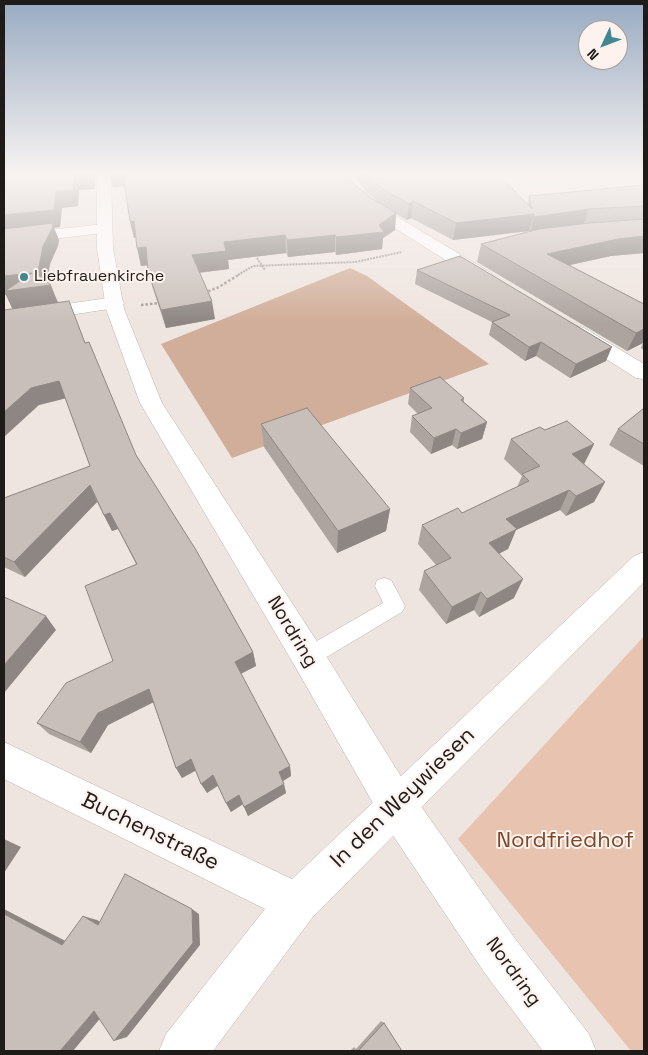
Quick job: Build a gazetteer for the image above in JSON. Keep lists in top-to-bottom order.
{
  "streets": {
    "street": ["Nordring", "In den Weywiesen", "Buchenstraße"]
  },
  "crossings": [
    ["Nordring", "In den Weywiesen"],
    ["In den Weywiesen", "Buchenstraße"]
  ],
  "parks": ["Nordfriedhof"],
  "places": ["Liebfrauenkirche"],
  "north": "bottom left"
}
